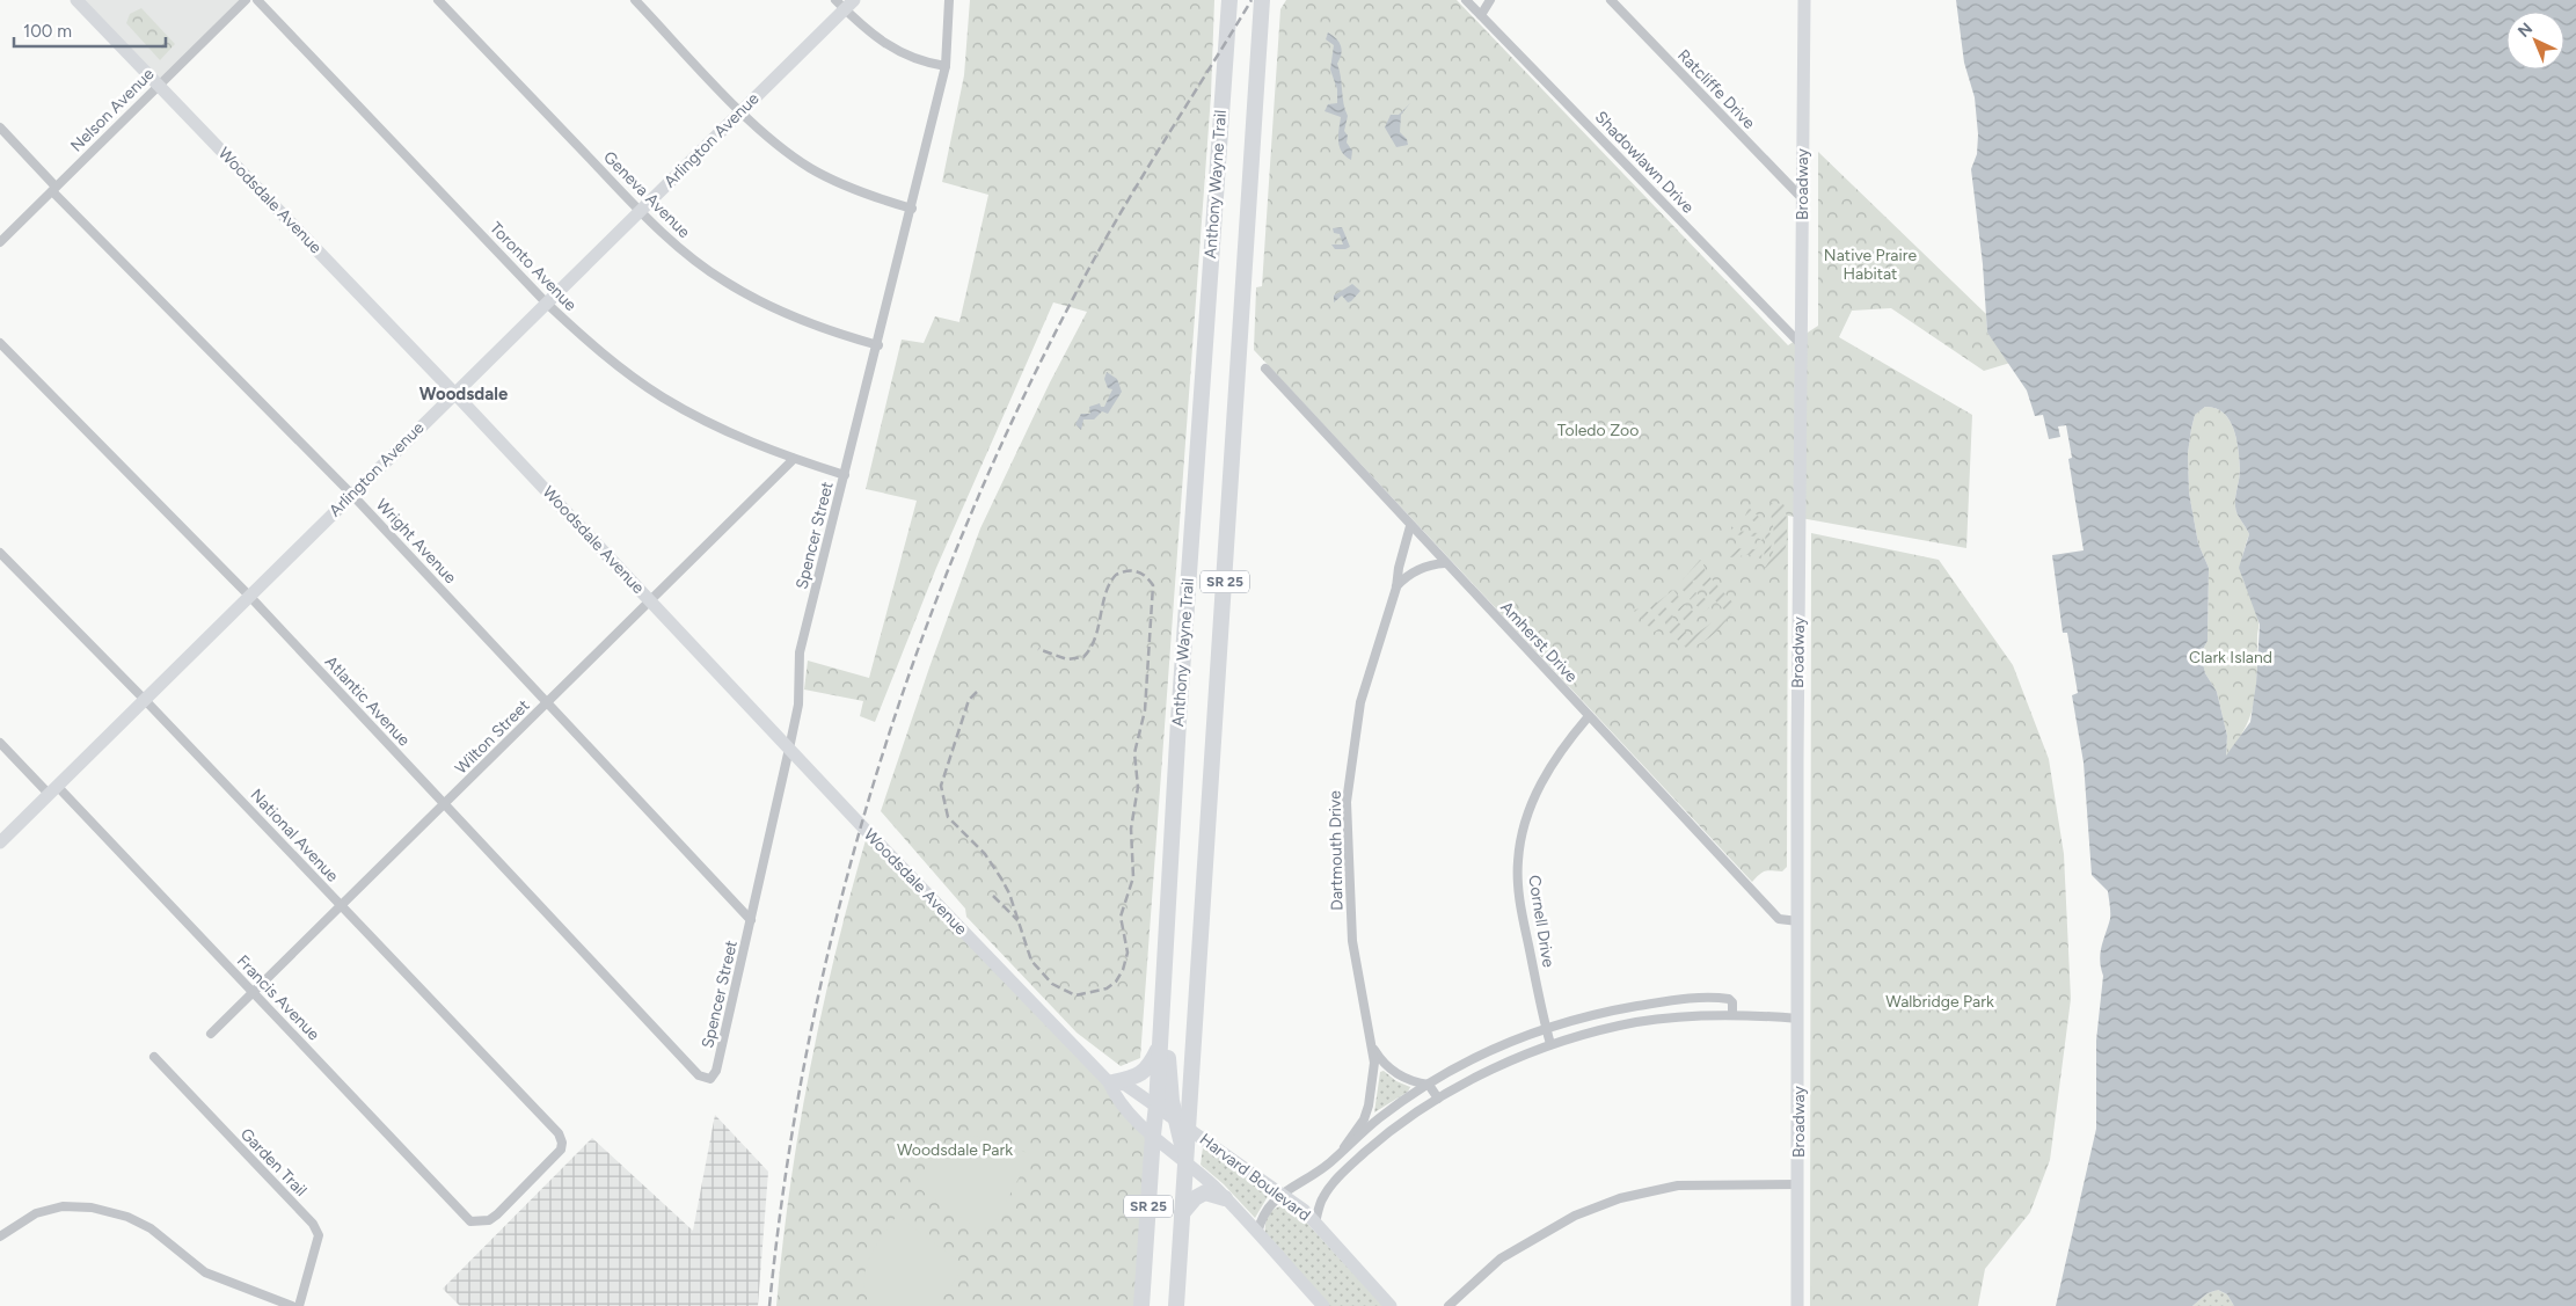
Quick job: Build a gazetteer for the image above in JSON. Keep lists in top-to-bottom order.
{
  "streets": {
    "highway": ["Anthony Wayne Trail", "SR 25"],
    "street": [
      "Ratcliffe Drive",
      "Nelson Avenue",
      "Arlington Avenue",
      "Shadowlawn Drive",
      "Broadway",
      "Geneva Avenue",
      "Woodsdale Avenue",
      "Toronto Avenue",
      "Spencer Street",
      "Wright Avenue",
      "Amherst Drive",
      "Atlantic Avenue",
      "Wilton Street",
      "National Avenue",
      "Dartmouth Drive",
      "Cornell Drive",
      "Francis Avenue",
      "Garden Trail",
      "Harvard Boulevard"
    ]
  },
  "crossings": [
    ["Ratcliffe Drive", "Broadway"],
    ["Nelson Avenue", "Woodsdale Avenue"],
    ["Nelson Avenue", "Wright Avenue"],
    ["Arlington Avenue", "Geneva Avenue"],
    ["Arlington Avenue", "Woodsdale Avenue"],
    ["Arlington Avenue", "Toronto Avenue"],
    ["Arlington Avenue", "Wright Avenue"],
    ["Arlington Avenue", "Atlantic Avenue"],
    ["Arlington Avenue", "National Avenue"],
    ["Arlington Avenue", "Francis Avenue"],
    ["Shadowlawn Drive", "Broadway"],
    ["Anthony Wayne Trail", "Woodsdale Avenue"],
    ["Broadway", "Amherst Drive"],
    ["Geneva Avenue", "Spencer Street"],
    ["Woodsdale Avenue", "Spencer Street"],
    ["Woodsdale Avenue", "SR 25"],
    ["Woodsdale Avenue", "Wilton Street"],
    ["Woodsdale Avenue", "Harvard Boulevard"],
    ["Toronto Avenue", "Spencer Street"],
    ["Toronto Avenue", "Wilton Street"],
    ["Spencer Street", "Wright Avenue"],
    ["Spencer Street", "Atlantic Avenue"],
    ["Wright Avenue", "Wilton Street"],
    ["SR 25", "Harvard Boulevard"],
    ["Amherst Drive", "Dartmouth Drive"],
    ["Amherst Drive", "Cornell Drive"],
    ["Atlantic Avenue", "Wilton Street"],
    ["Wilton Street", "National Avenue"],
    ["Wilton Street", "Francis Avenue"],
    ["National Avenue", "Francis Avenue"]
  ],
  "districts": ["Woodsdale"],
  "parks": [
    "Native Praire Habitat",
    "Toledo Zoo",
    "Clark Island",
    "Walbridge Park",
    "Woodsdale Park"
  ],
  "scale_bar": "100 m",
  "north": "top left"
}
